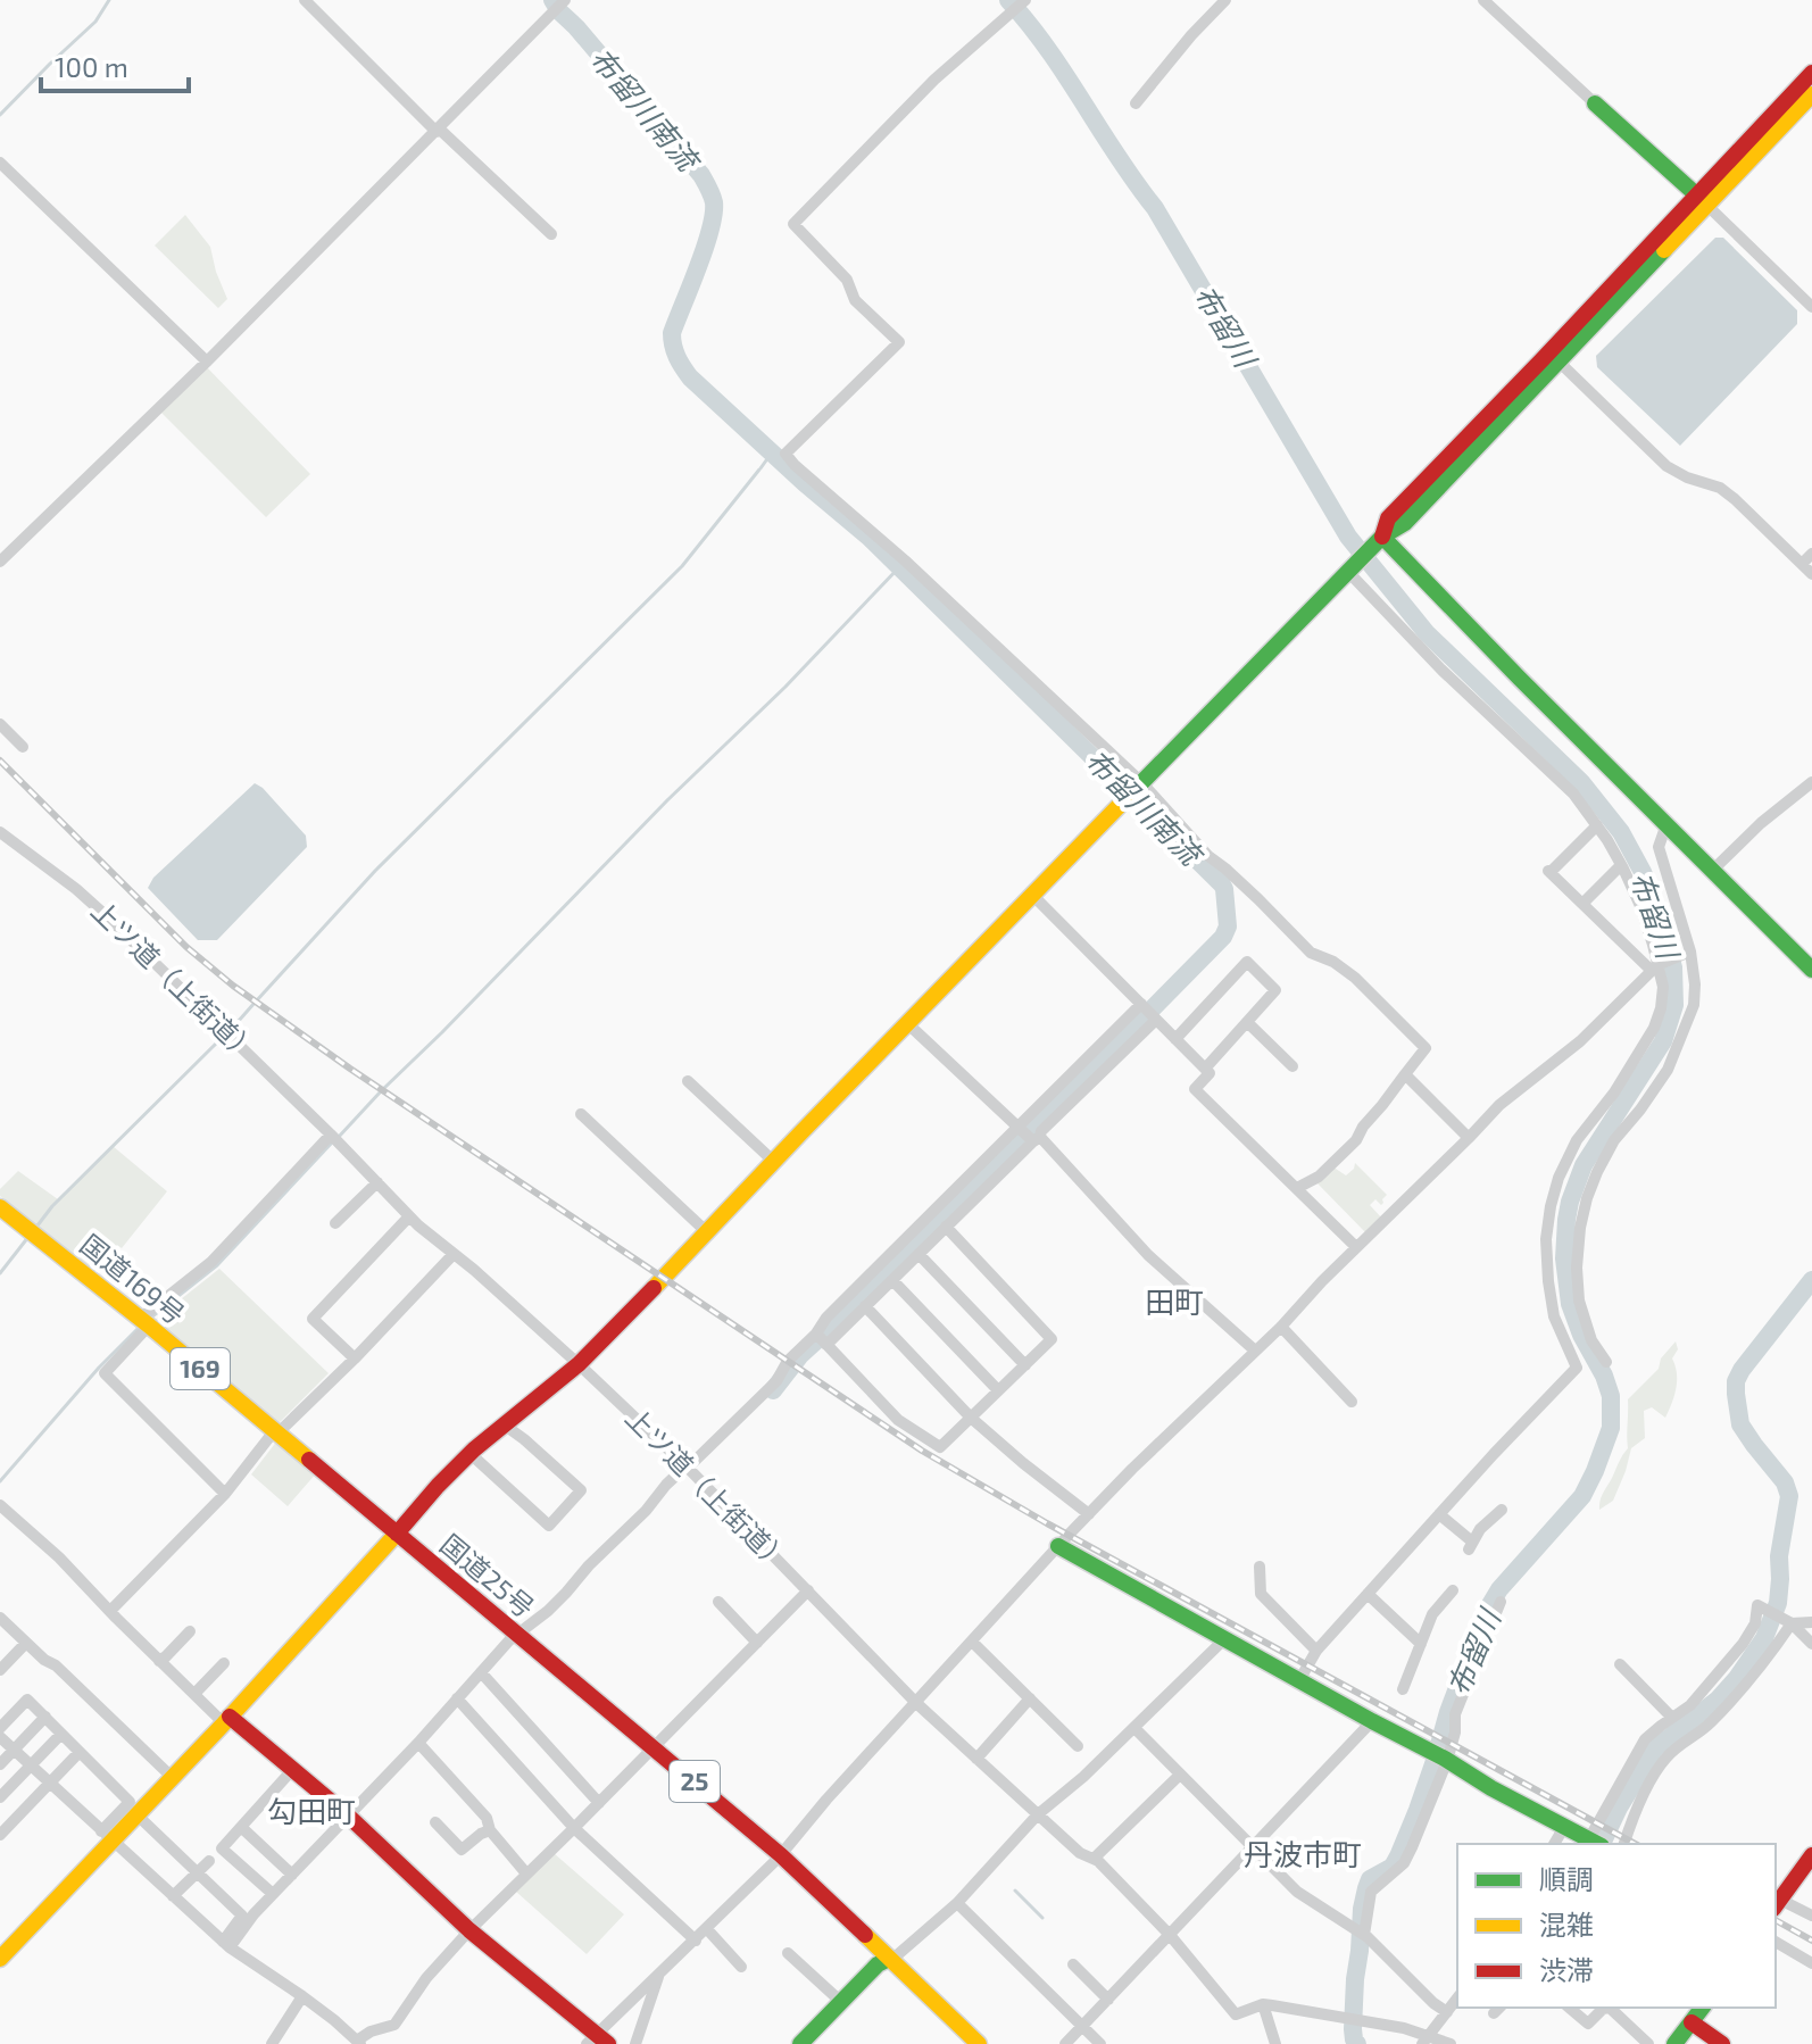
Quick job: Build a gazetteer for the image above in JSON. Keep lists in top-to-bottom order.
{
  "streets": {
    "main road": [
      "国道169号",
      "169",
      "国道25号",
      "25"
    ],
    "street": ["上ツ道（上街道）"]
  },
  "crossings": [
    ["国道169号", "国道25号"]
  ],
  "districts": ["田町", "勾田町", "丹波市町"],
  "water": ["布留川南流", "布留川"],
  "legend": ["順調", "混雑", "渋滞"],
  "scale_bar": "100 m"
}
